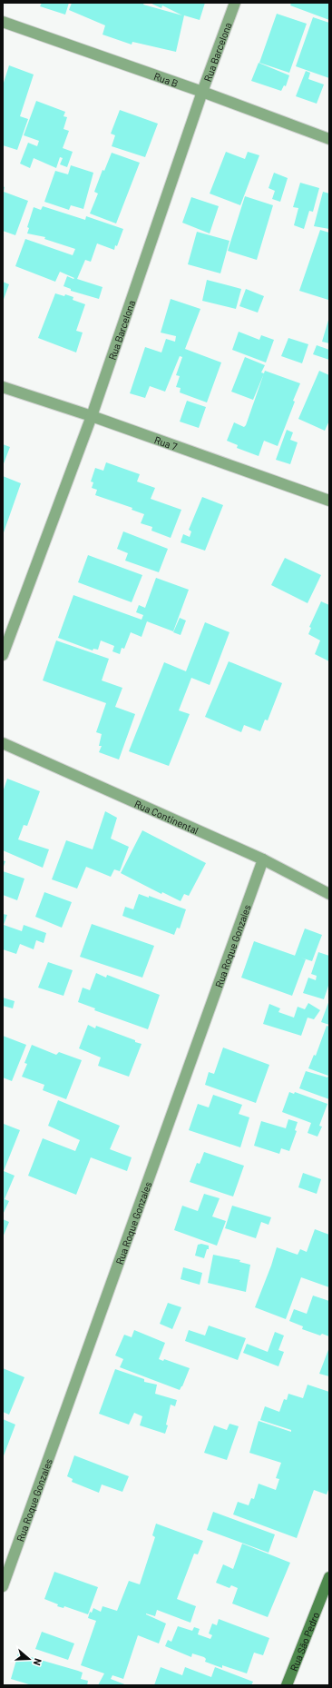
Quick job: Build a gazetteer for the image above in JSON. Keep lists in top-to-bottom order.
{
  "streets": {
    "street": [
      "Rua Barcelona",
      "Rua B",
      "Rua 7",
      "Rua Continental",
      "Rua Roque Gonzales",
      "Rua São Pedro"
    ]
  },
  "crossings": [
    ["Rua Barcelona", "Rua B"],
    ["Rua Barcelona", "Rua 7"],
    ["Rua Continental", "Rua Roque Gonzales"]
  ],
  "north": "right"
}
